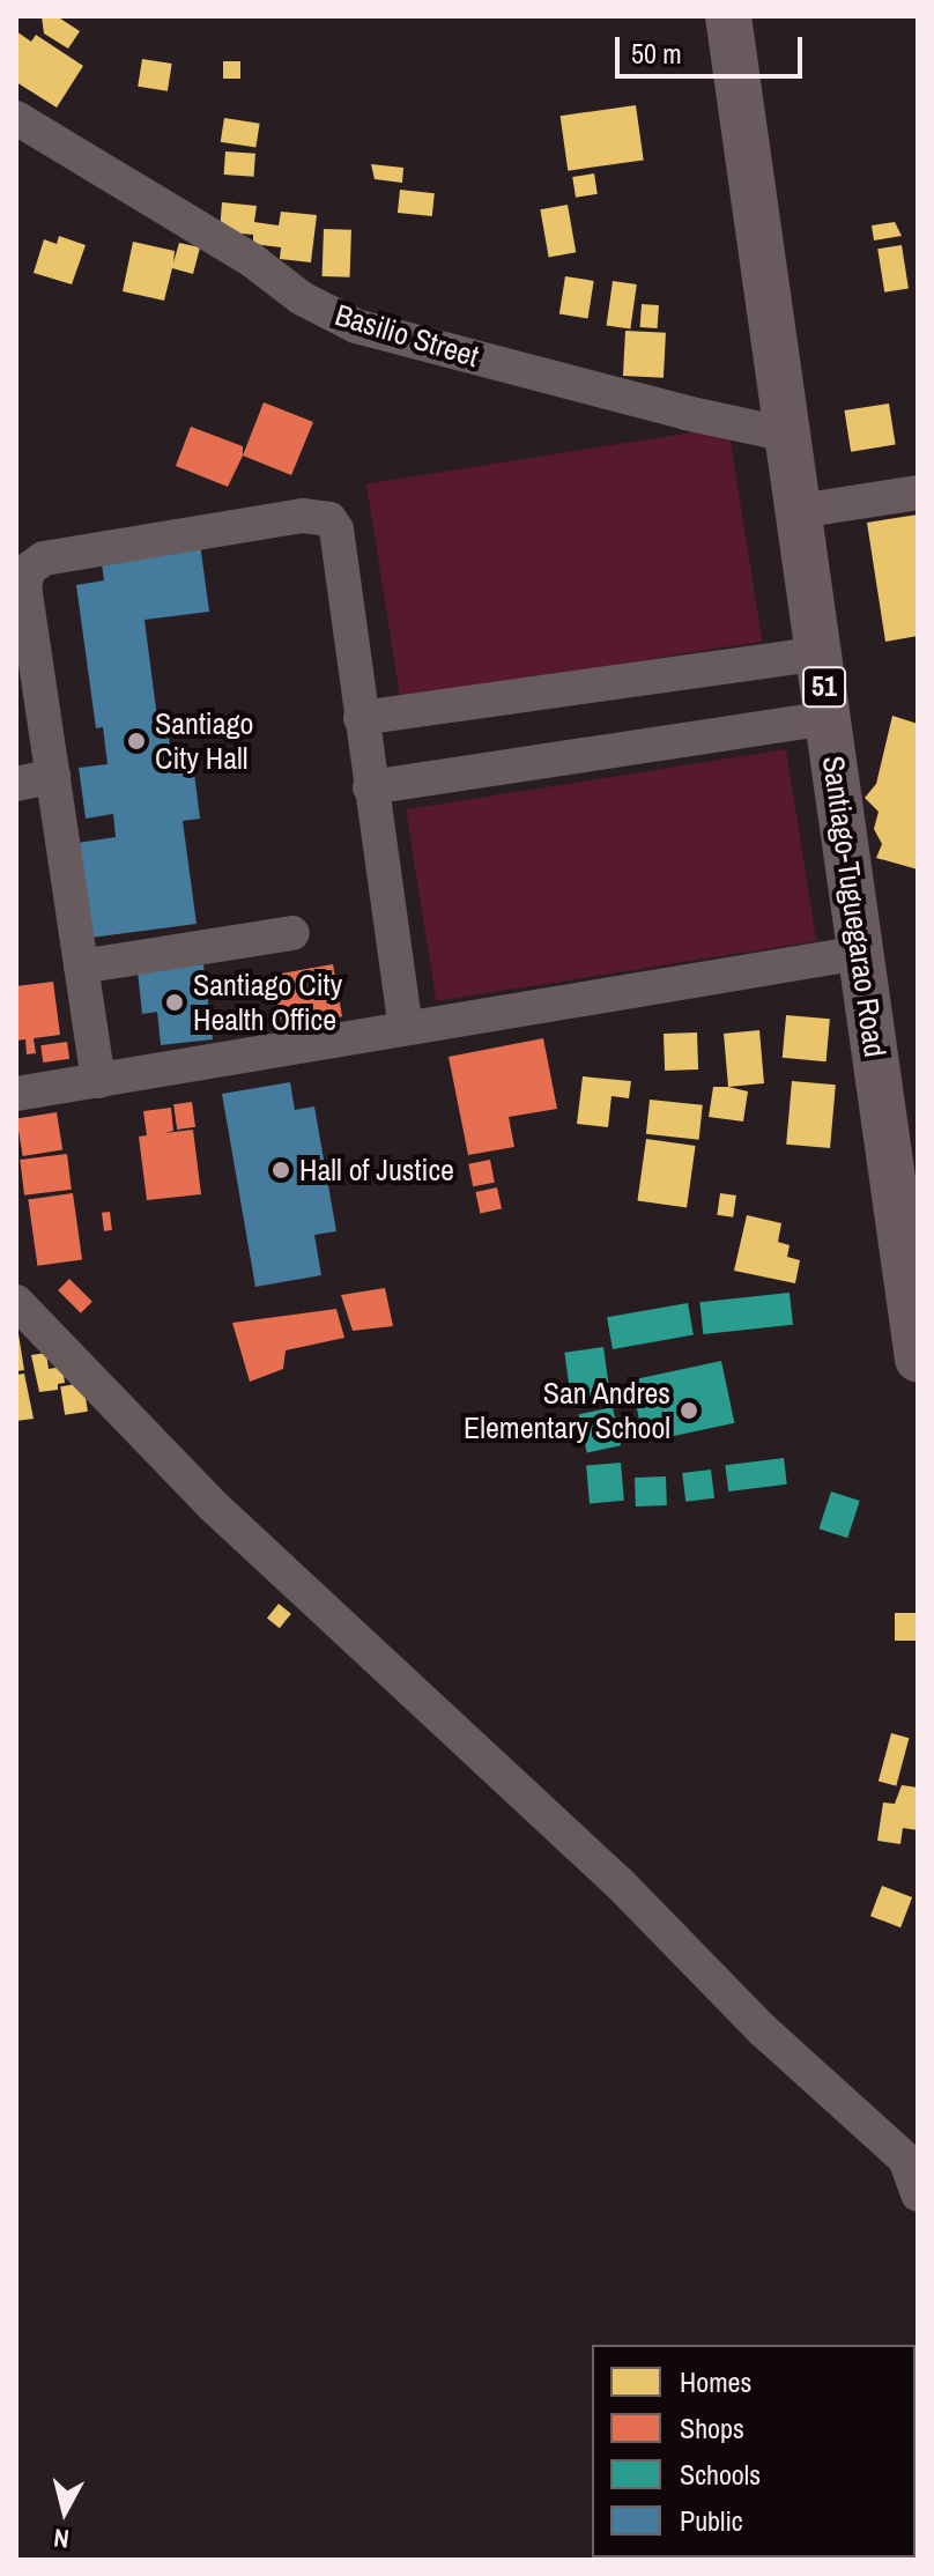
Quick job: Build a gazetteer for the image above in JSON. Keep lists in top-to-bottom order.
{
  "streets": {
    "main road": ["51", "Santiago-Tuguegarao Road"],
    "street": ["Basilio Street"]
  },
  "crossings": [
    ["Basilio Street", "Santiago-Tuguegarao Road"]
  ],
  "places": [
    "Santiago City Hall",
    "Santiago City Health Office",
    "Hall of Justice",
    "San Andres Elementary School"
  ],
  "legend": [
    "Homes",
    "Shops",
    "Schools",
    "Public"
  ],
  "scale_bar": "50 m",
  "north": "bottom"
}
